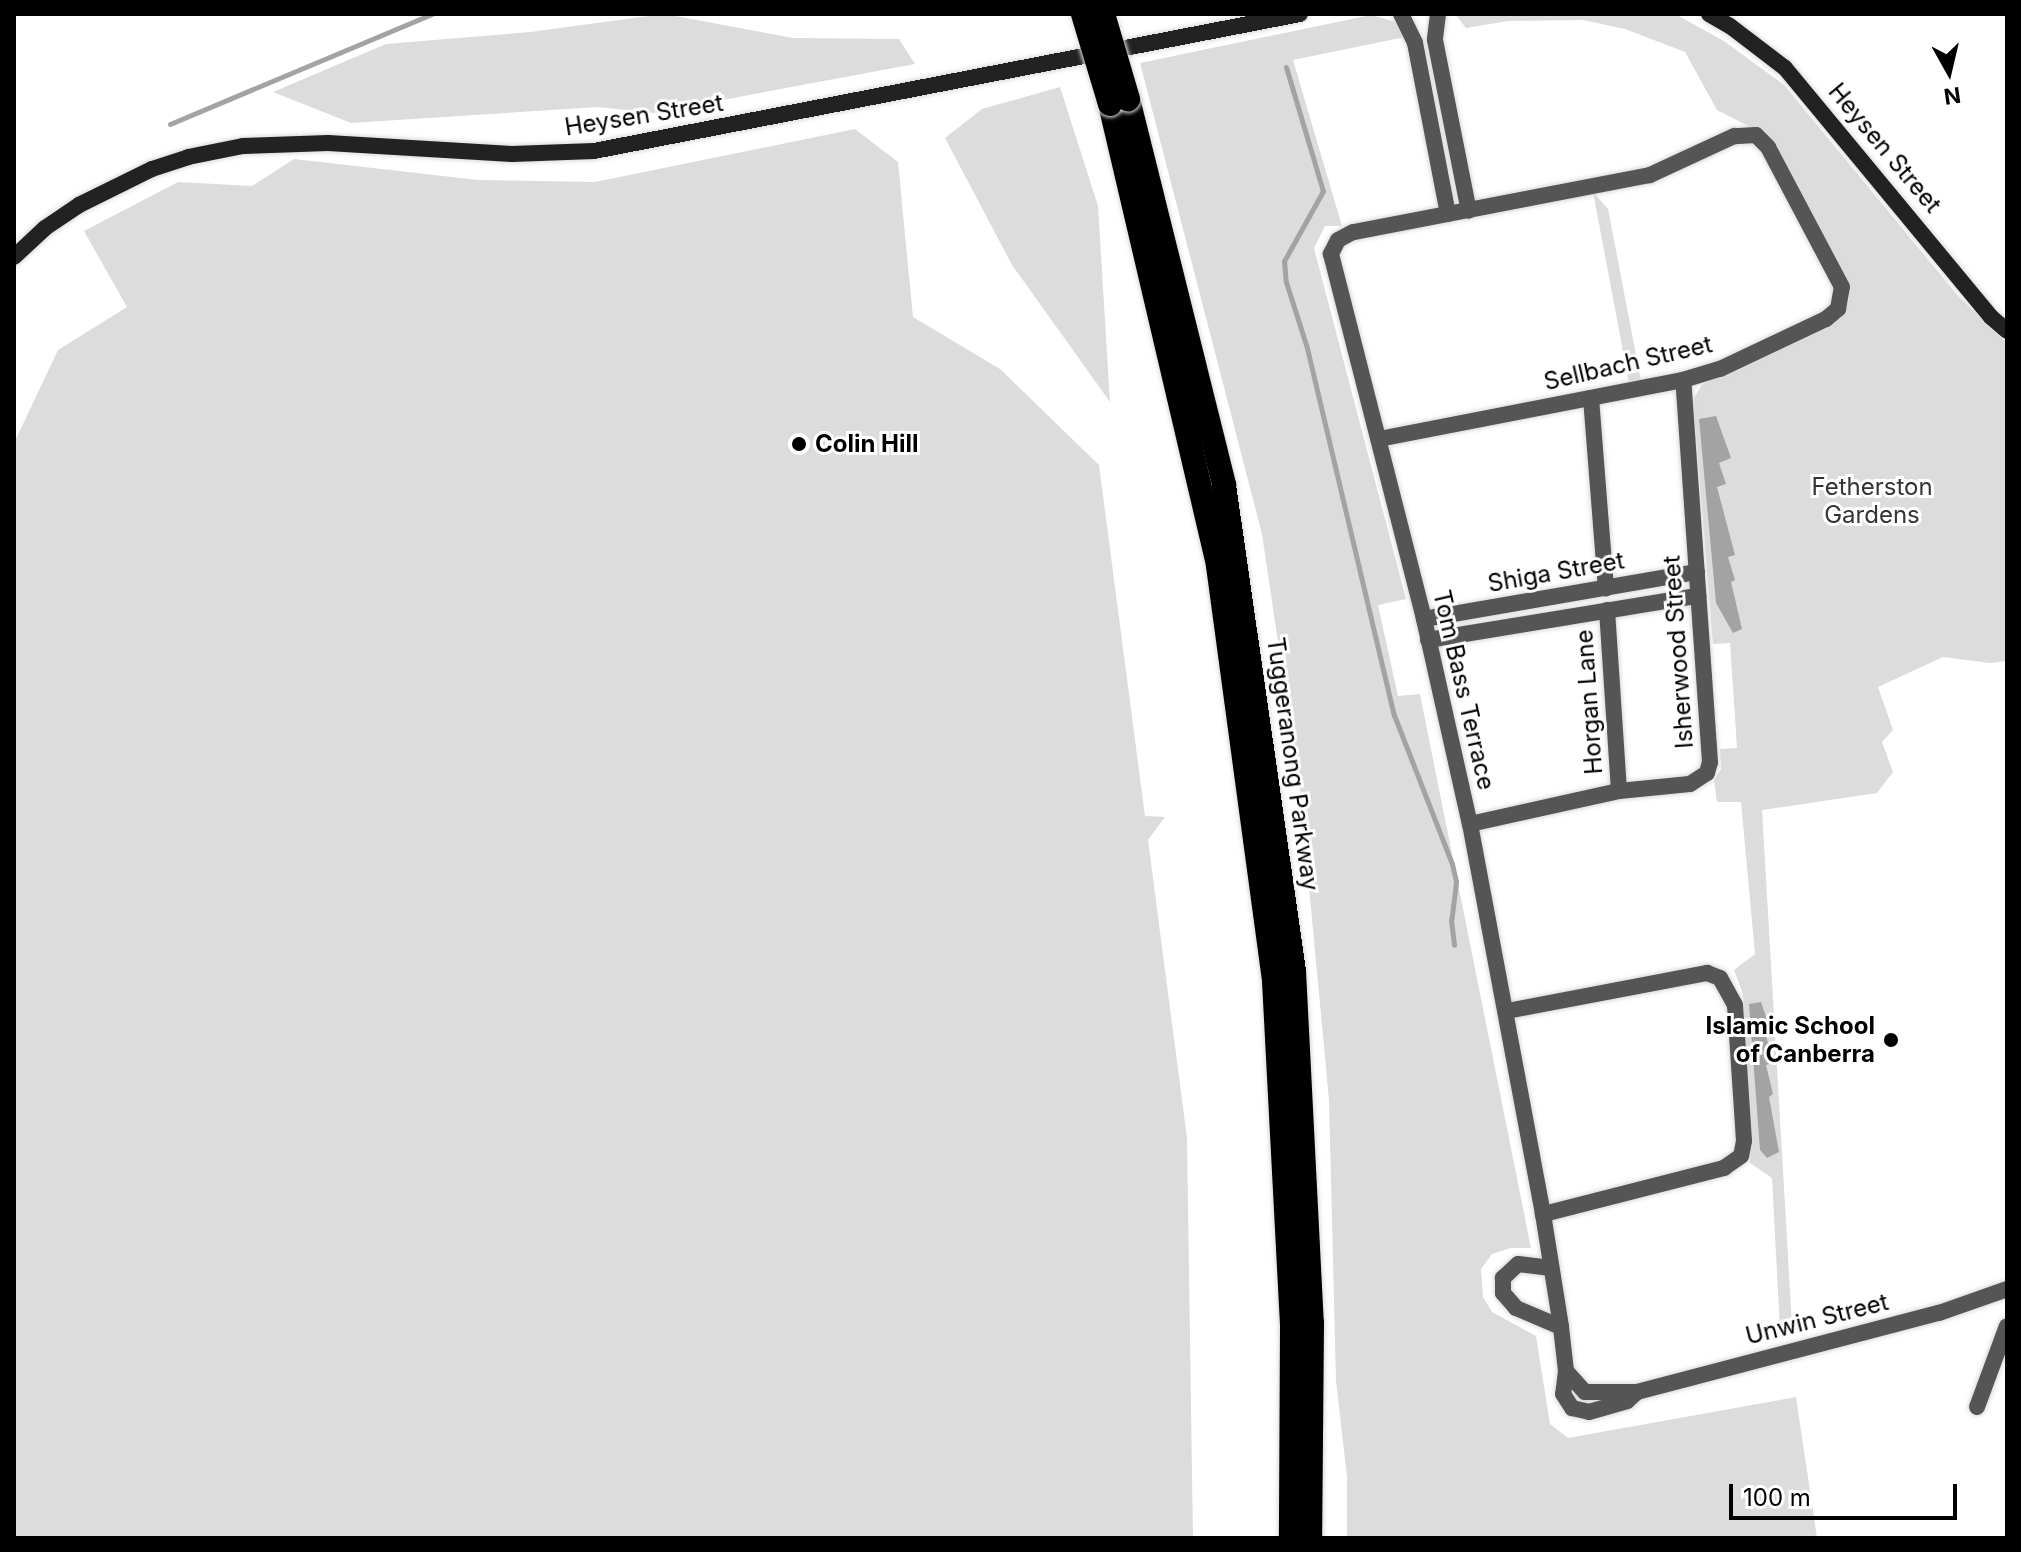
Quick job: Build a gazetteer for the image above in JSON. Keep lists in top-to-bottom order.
{
  "streets": {
    "highway": ["Tuggeranong Parkway"],
    "main road": ["Heysen Street"],
    "street": [
      "Sellbach Street",
      "Shiga Street",
      "Isherwood Street",
      "Tom Bass Terrace",
      "Horgan Lane",
      "Unwin Street"
    ]
  },
  "crossings": [
    ["Sellbach Street", "Isherwood Street"],
    ["Sellbach Street", "Tom Bass Terrace"],
    ["Shiga Street", "Isherwood Street"],
    ["Shiga Street", "Tom Bass Terrace"],
    ["Shiga Street", "Horgan Lane"],
    ["Isherwood Street", "Tom Bass Terrace"],
    ["Isherwood Street", "Horgan Lane"],
    ["Tom Bass Terrace", "Unwin Street"]
  ],
  "parks": ["Fetherston Gardens"],
  "places": ["Colin Hill", "Islamic School of Canberra"],
  "scale_bar": "100 m",
  "north": "bottom"
}
